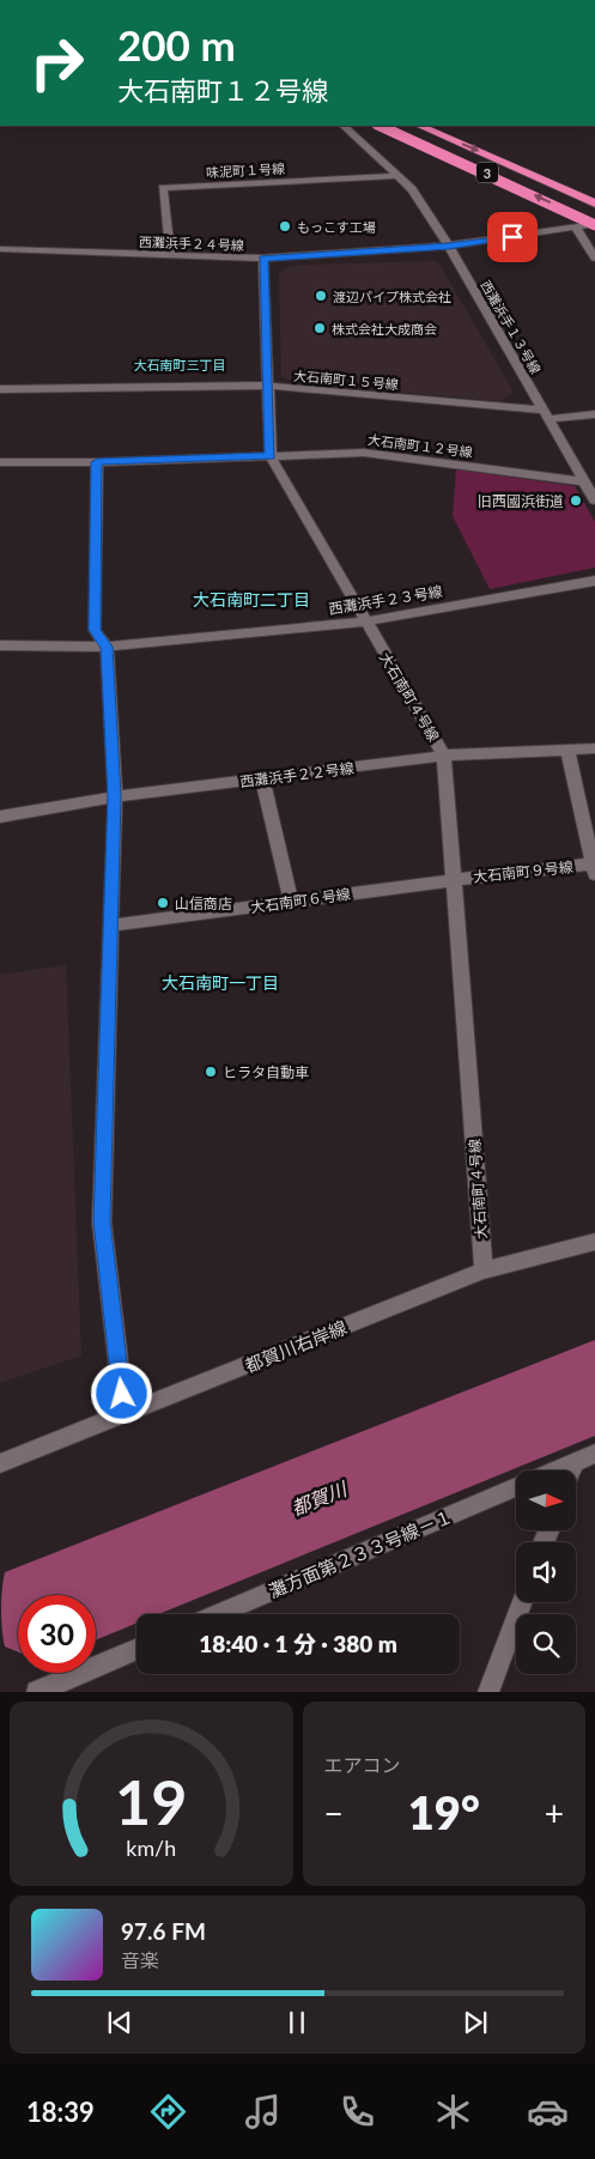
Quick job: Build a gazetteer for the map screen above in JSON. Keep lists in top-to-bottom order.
{
  "streets": {
    "highway": ["3"],
    "street": [
      "味泥町１号線",
      "西灘浜手２４号線",
      "西灘浜手１３号線",
      "大石南町１５号線",
      "大石南町１２号線",
      "西灘浜手２３号線",
      "大石南町４号線",
      "西灘浜手２２号線",
      "大石南町９号線",
      "大石南町６号線",
      "都賀川右岸線",
      "灘方面第２３３号線－１"
    ]
  },
  "crossings": [
    ["味泥町１号線", "西灘浜手２４号線"],
    ["味泥町１号線", "西灘浜手１３号線"],
    ["3", "西灘浜手２４号線"],
    ["西灘浜手２４号線", "西灘浜手１３号線"],
    ["西灘浜手２４号線", "大石南町４号線"],
    ["西灘浜手１３号線", "大石南町１５号線"],
    ["西灘浜手１３号線", "大石南町１２号線"],
    ["大石南町１５号線", "大石南町４号線"],
    ["大石南町１２号線", "大石南町４号線"],
    ["西灘浜手２３号線", "大石南町４号線"],
    ["大石南町４号線", "西灘浜手２２号線"],
    ["大石南町４号線", "大石南町９号線"],
    ["大石南町４号線", "大石南町６号線"],
    ["大石南町４号線", "都賀川右岸線"],
    ["大石南町９号線", "大石南町６号線"]
  ],
  "districts": ["大石南町三丁目", "大石南町二丁目", "大石南町一丁目"],
  "water": ["都賀川"],
  "places": [
    "もっこす工場",
    "渡辺パイプ株式会社",
    "株式会社大成商会",
    "旧西國浜街道",
    "山信商店",
    "ヒラタ自動車"
  ],
  "north": "right",
  "page": {
    "turn": ["200 m", "大石南町１２号線"],
    "limit": "30",
    "trip": "18:40 · 1 分 · 380 m",
    "tile": "エアコン",
    "heat": ["−", "19°", "+"],
    "song": ["97.6 FM", "音楽"],
    "tabs": "18:39",
    "gauge": ["19", "km/h"]
  }
}
